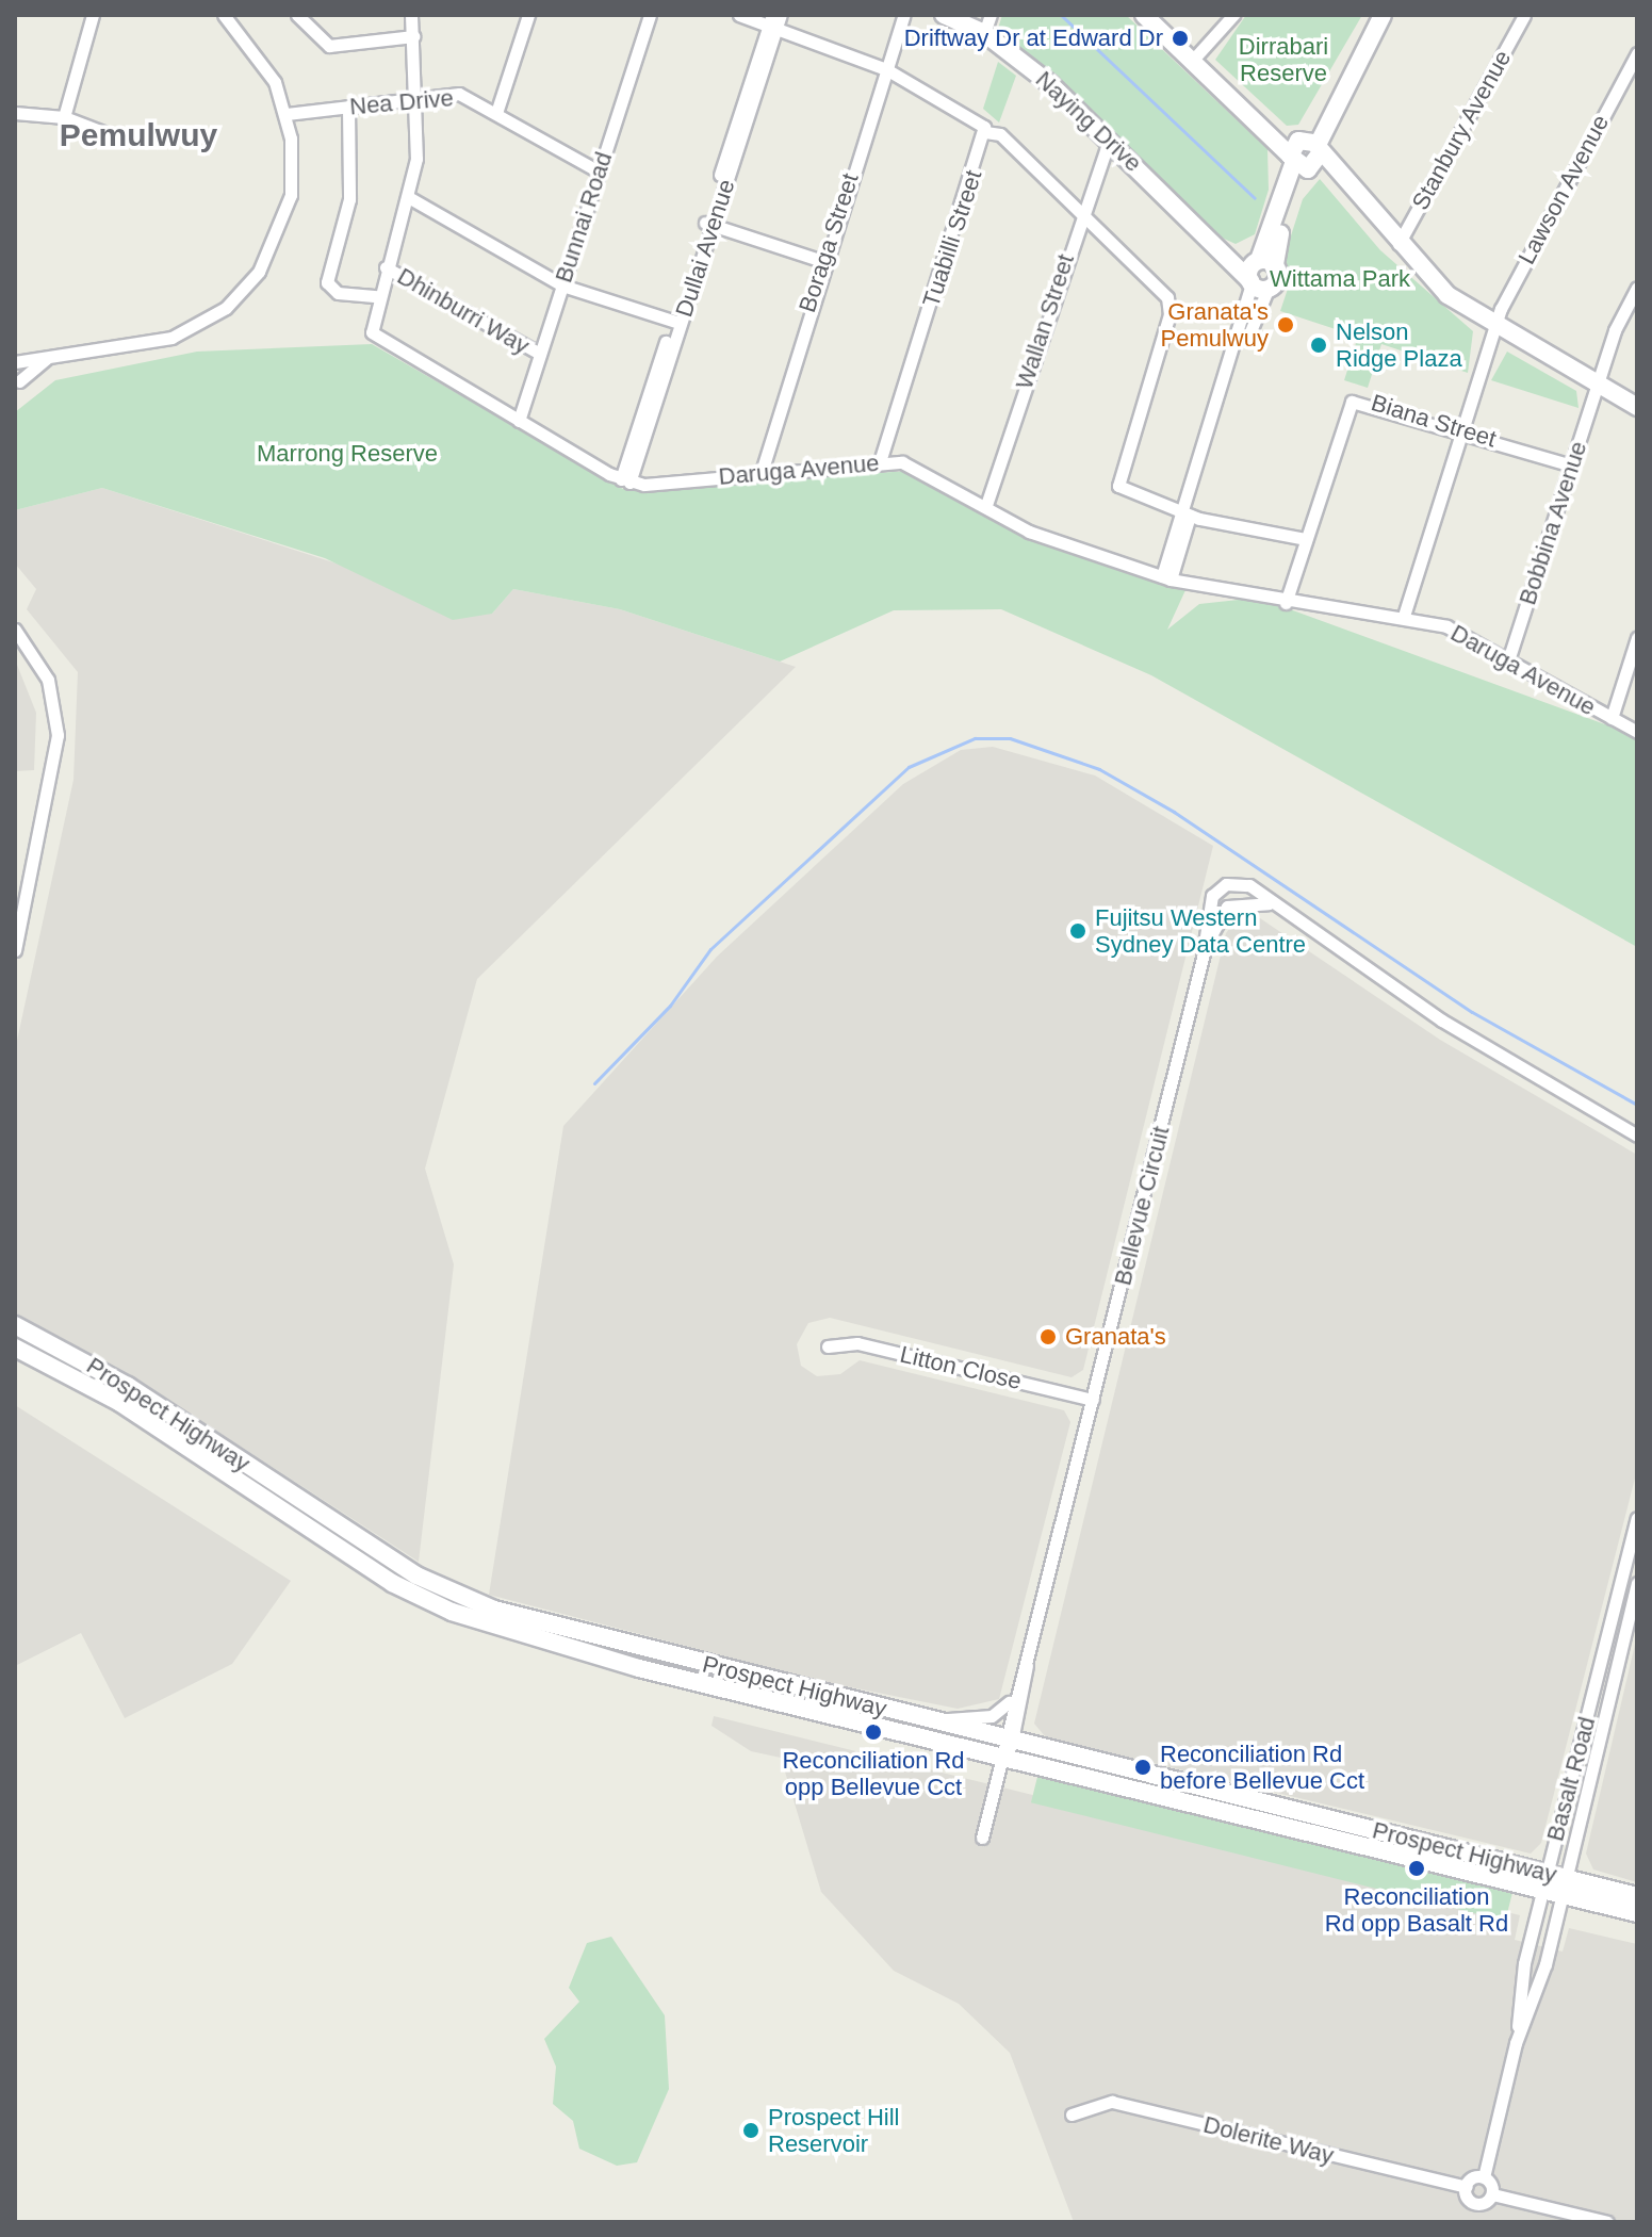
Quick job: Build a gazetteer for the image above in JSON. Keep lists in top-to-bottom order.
{
  "streets": {
    "main road": ["Naying Drive", "Prospect Highway"],
    "street": [
      "Nea Drive",
      "Stanbury Avenue",
      "Lawson Avenue",
      "Bunnai Road",
      "Tuabilli Street",
      "Boraga Street",
      "Dullai Avenue",
      "Dhinburri Way",
      "Wallan Street",
      "Biana Street",
      "Daruga Avenue",
      "Bobbina Avenue",
      "Bellevue Circuit",
      "Litton Close",
      "Basalt Road",
      "Dolerite Way"
    ]
  },
  "crossings": [
    ["Nea Drive", "Bunnai Road"],
    ["Naying Drive", "Wallan Street"],
    ["Lawson Avenue", "Biana Street"],
    ["Lawson Avenue", "Daruga Avenue"],
    ["Bunnai Road", "Dhinburri Way"],
    ["Tuabilli Street", "Daruga Avenue"],
    ["Boraga Street", "Daruga Avenue"],
    ["Dullai Avenue", "Daruga Avenue"],
    ["Wallan Street", "Daruga Avenue"],
    ["Biana Street", "Daruga Avenue"],
    ["Biana Street", "Bobbina Avenue"],
    ["Daruga Avenue", "Bobbina Avenue"],
    ["Bellevue Circuit", "Litton Close"],
    ["Bellevue Circuit", "Prospect Highway"],
    ["Prospect Highway", "Basalt Road"]
  ],
  "districts": ["Pemulwuy"],
  "parks": ["Dirrabari Reserve", "Wittama Park", "Marrong Reserve"],
  "places": [
    "Driftway Dr at Edward Dr",
    "Granata's Pemulwuy",
    "Nelson Ridge Plaza",
    "Fujitsu Western Sydney Data Centre",
    "Granata's",
    "Reconciliation Rd opp Bellevue Cct",
    "Reconciliation Rd before Bellevue Cct",
    "Reconciliation Rd opp Basalt Rd",
    "Prospect Hill Reservoir"
  ]
}
